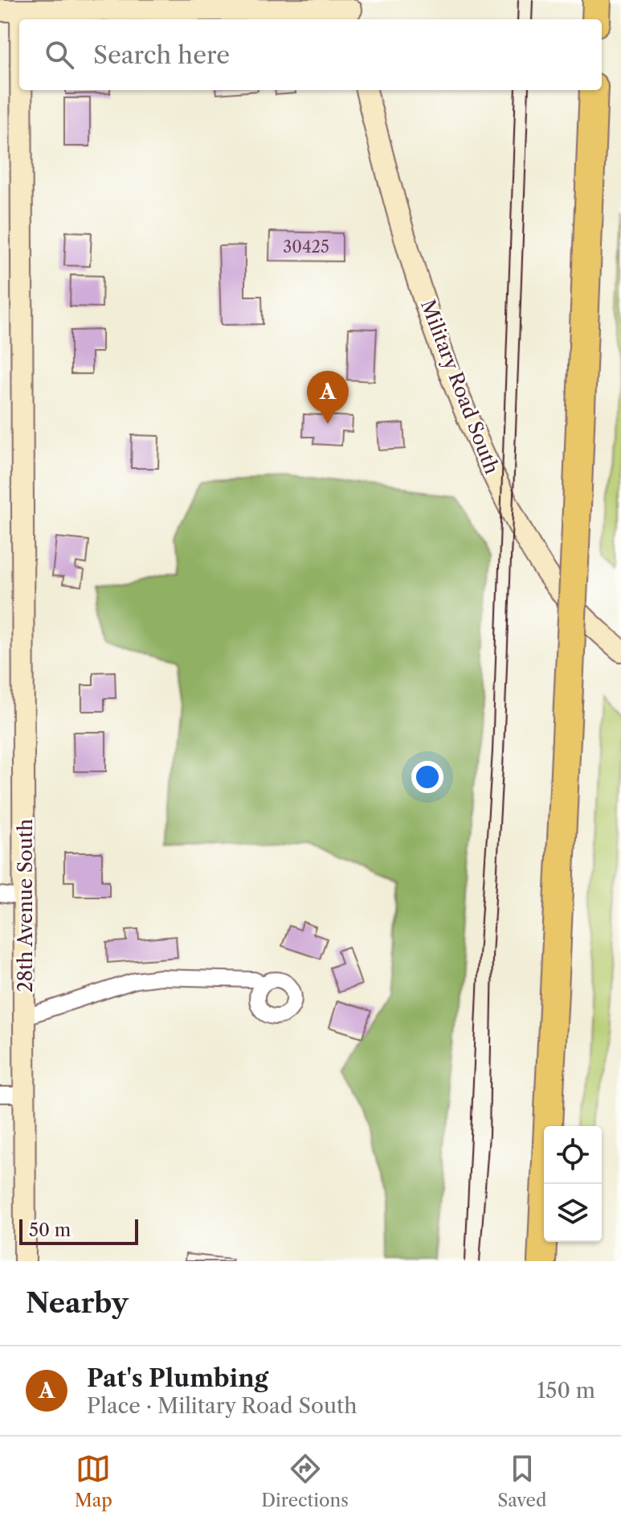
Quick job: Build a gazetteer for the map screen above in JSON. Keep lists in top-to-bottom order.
{
  "streets": {
    "street": ["Military Road South", "28th Avenue South"]
  },
  "house_numbers": ["30425"],
  "scale_bar": "50 m",
  "page": {
    "search": "Search here",
    "pins": "A",
    "scale": "50 m",
    "heading": "Nearby",
    "list": [
      {
        "mark": "A",
        "name": "Pat's Plumbing",
        "note": "Place · Military Road South",
        "value": "150 m"
      }
    ],
    "nav": ["Map", "Directions", "Saved"]
  }
}
